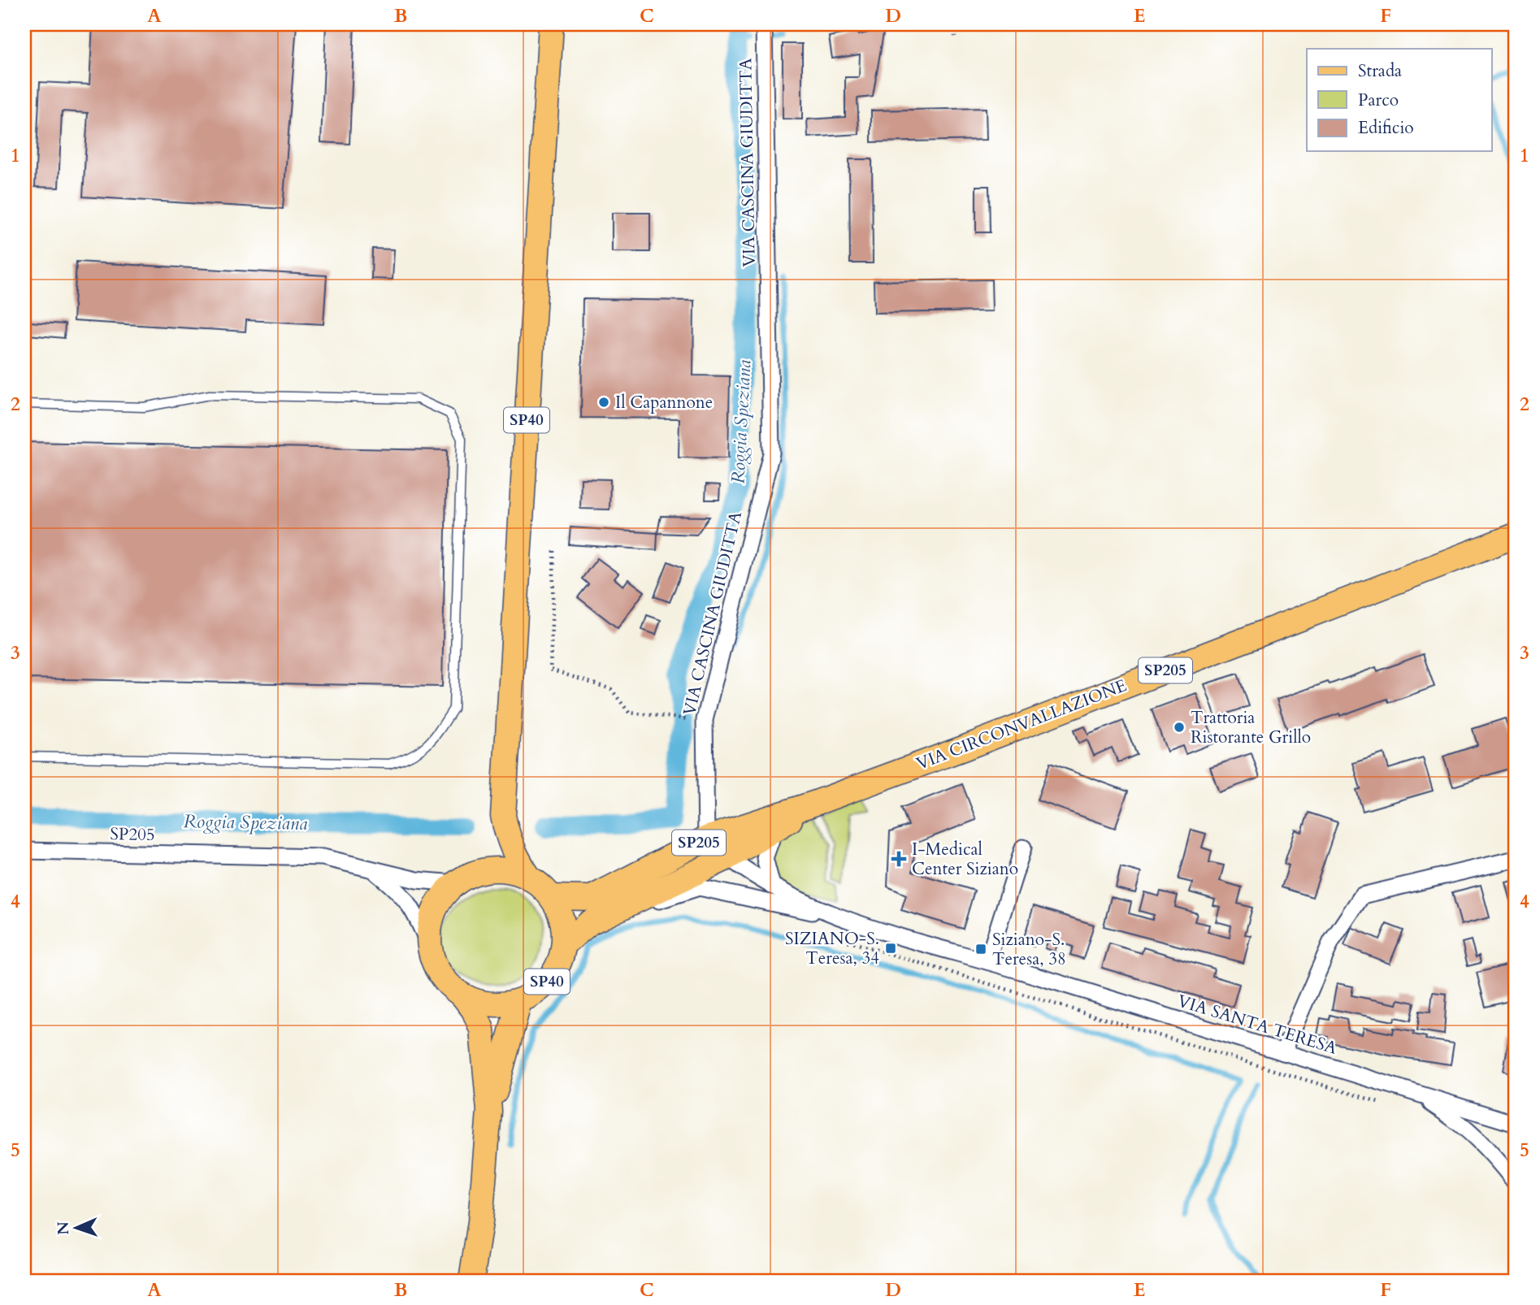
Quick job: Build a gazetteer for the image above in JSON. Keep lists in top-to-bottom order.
{
  "streets": {
    "main road": ["SP40", "SP205", "VIA CIRCONVALLAZIONE"],
    "street": ["VIA CASCINA GIUDITTA", "VIA SANTA TERESA"]
  },
  "crossings": [
    ["VIA CASCINA GIUDITTA", "SP205"],
    ["SP40", "SP205"],
    ["SP205", "VIA CIRCONVALLAZIONE"]
  ],
  "water": ["Roggia Speziana"],
  "places": {
    "other": ["Il Capannone", "Trattoria Ristorante Grillo"],
    "health": ["I-Medical Center Siziano"],
    "transit": ["SIZIANO-S. Teresa, 34", "Siziano-S. Teresa, 38"]
  },
  "legend": ["Strada", "Parco", "Edificio"],
  "north": "left",
  "grid": {
    "columns": [
      "A",
      "B",
      "C",
      "D",
      "E",
      "F"
    ],
    "rows": [
      "1",
      "2",
      "3",
      "4",
      "5"
    ]
  }
}
